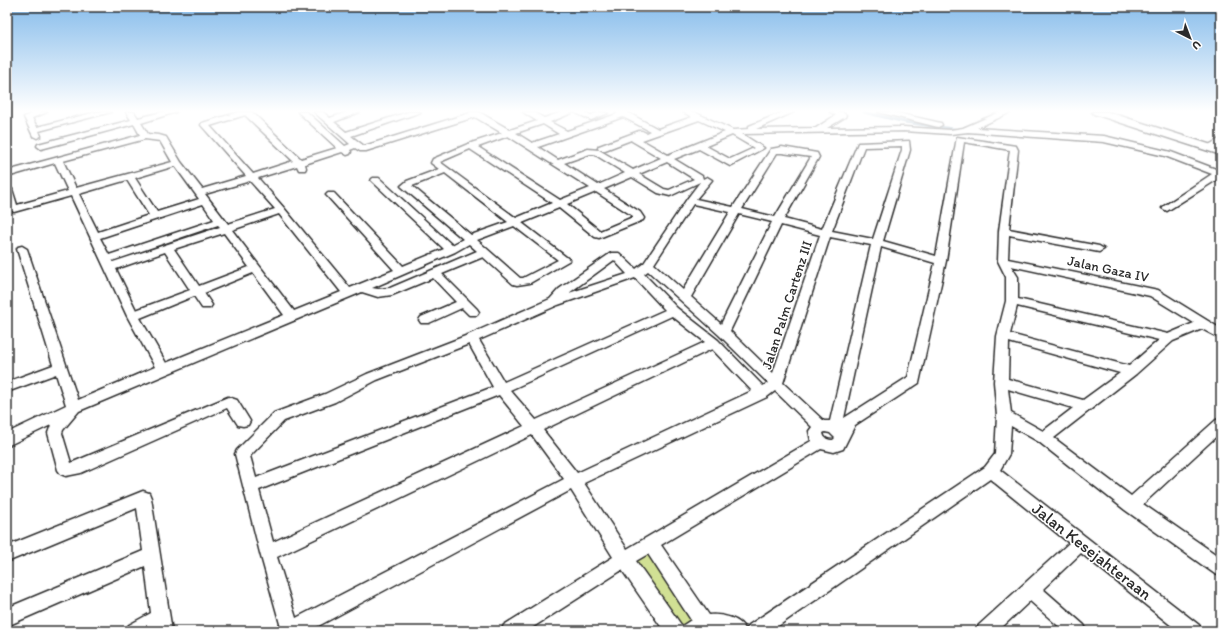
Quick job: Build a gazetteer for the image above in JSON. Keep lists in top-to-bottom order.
{
  "streets": {
    "street": ["Jalan Gaza IV", "Jalan Palm Cartenz III", "Jalan Kesejahteraan"]
  },
  "north": "bottom right"
}
